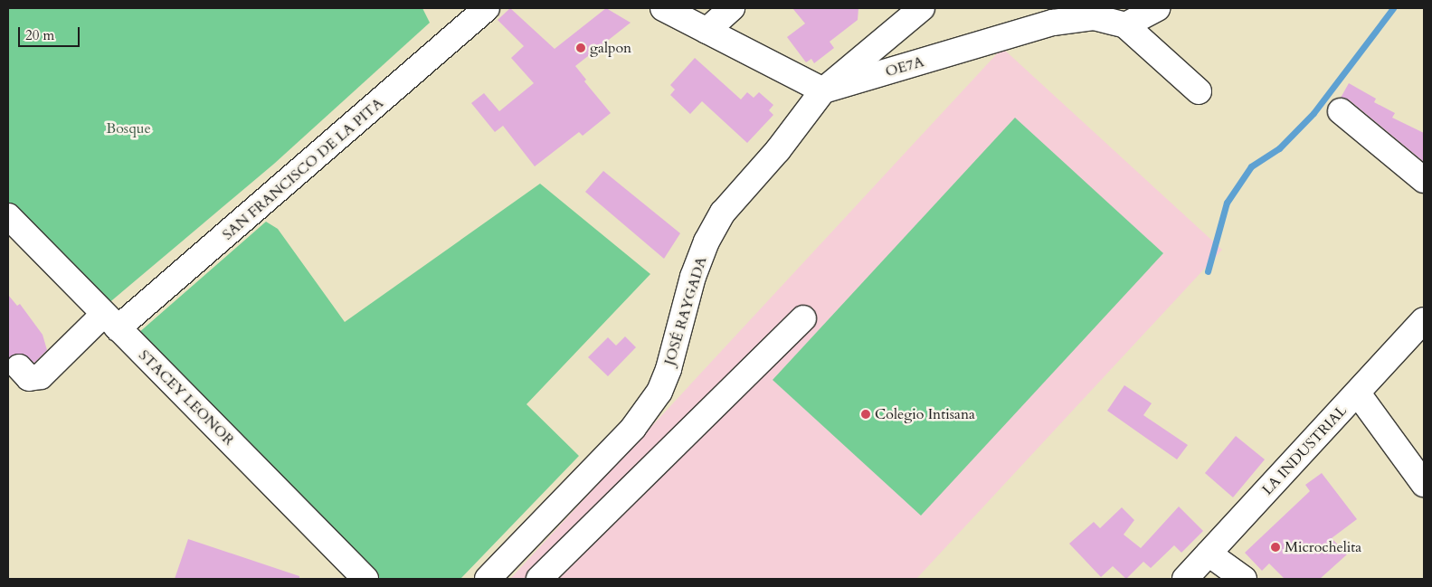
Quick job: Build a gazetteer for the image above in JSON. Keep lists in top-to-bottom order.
{
  "streets": {
    "street": [
      "OE7A",
      "SAN FRANCISCO DE LA PITA",
      "JOSÉ RAYGADA",
      "STACEY LEONOR",
      "LA INDUSTRIAL"
    ]
  },
  "crossings": [
    ["OE7A", "JOSÉ RAYGADA"],
    ["SAN FRANCISCO DE LA PITA", "STACEY LEONOR"]
  ],
  "parks": ["Bosque"],
  "places": ["galpon", "Colegio Intisana", "Microchelita"],
  "scale_bar": "20 m"
}
